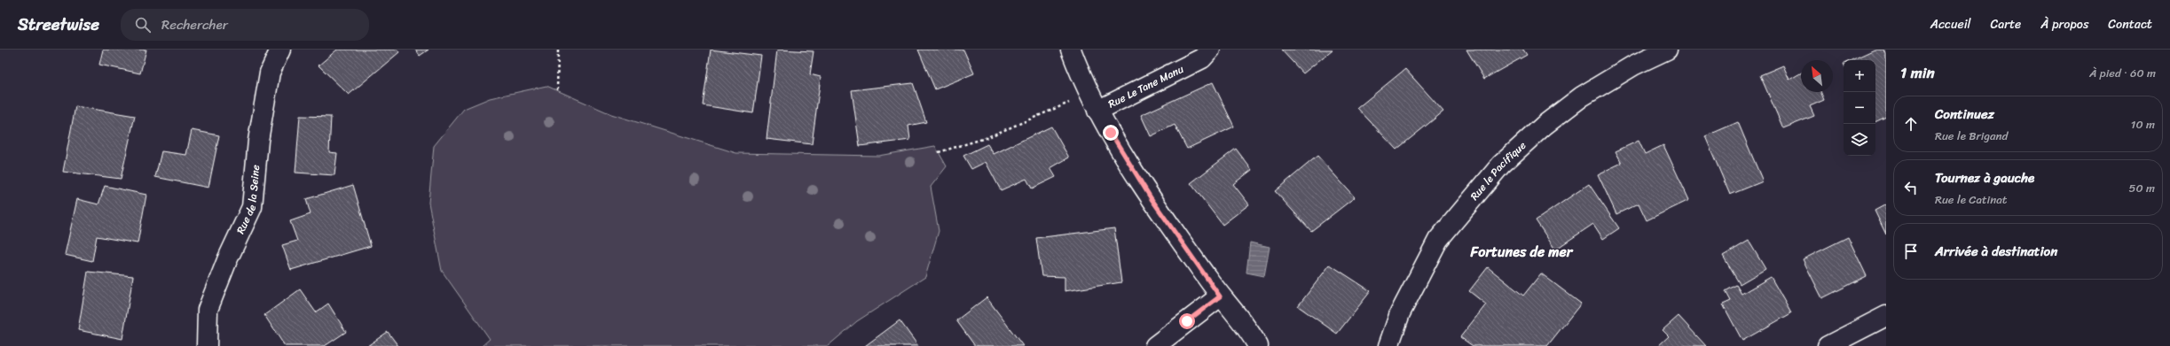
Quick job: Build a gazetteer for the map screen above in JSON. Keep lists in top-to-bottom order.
{
  "streets": {
    "street": ["Rue Le Tane Manu", "Rue le Pacifique", "Rue de la Seine"]
  },
  "districts": ["Fortunes de mer"],
  "north": "top left",
  "page": {
    "header": "Streetwise",
    "search": "Rechercher",
    "nav": [
      "Accueil",
      "Carte",
      "À propos",
      "Contact"
    ],
    "heading": ["1 min", "À pied · 60 m"],
    "map_buttons": ["+", "−"],
    "list": [
      ["Continuez", "Rue le Brigand", "10 m"],
      ["Tournez à gauche", "Rue le Catinat", "50 m"],
      "Arrivée à destination"
    ]
  }
}
